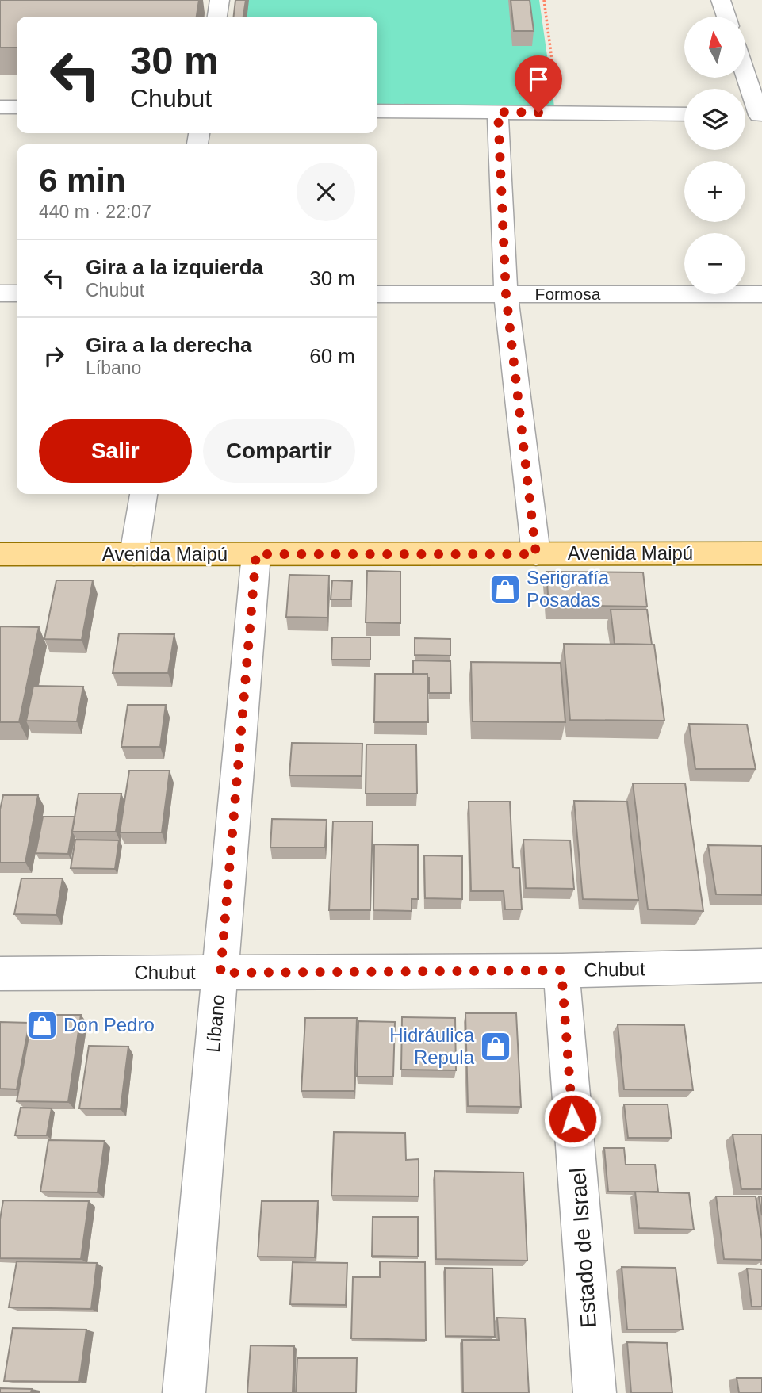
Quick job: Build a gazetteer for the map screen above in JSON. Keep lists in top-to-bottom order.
{
  "streets": {
    "main road": ["Avenida Maipú"],
    "street": [
      "Formosa",
      "Chubut",
      "Líbano",
      "Estado de Israel"
    ]
  },
  "crossings": [
    ["Avenida Maipú", "Líbano"],
    ["Chubut", "Líbano"],
    ["Chubut", "Estado de Israel"]
  ],
  "places": {
    "shop": ["Serigrafía Posadas", "Don Pedro", "Hidráulica Repula"]
  },
  "north": "top",
  "page": {
    "map_buttons": ["+", "−"],
    "turn": ["30 m", "Chubut"],
    "heading": ["6 min", "440 m · 22:07"],
    "list": [
      {
        "name": "Gira a la izquierda",
        "note": "Chubut",
        "value": "30 m"
      },
      {
        "name": "Gira a la derecha",
        "note": "Líbano",
        "value": "60 m"
      }
    ],
    "buttons": ["Salir", "Compartir"]
  }
}
